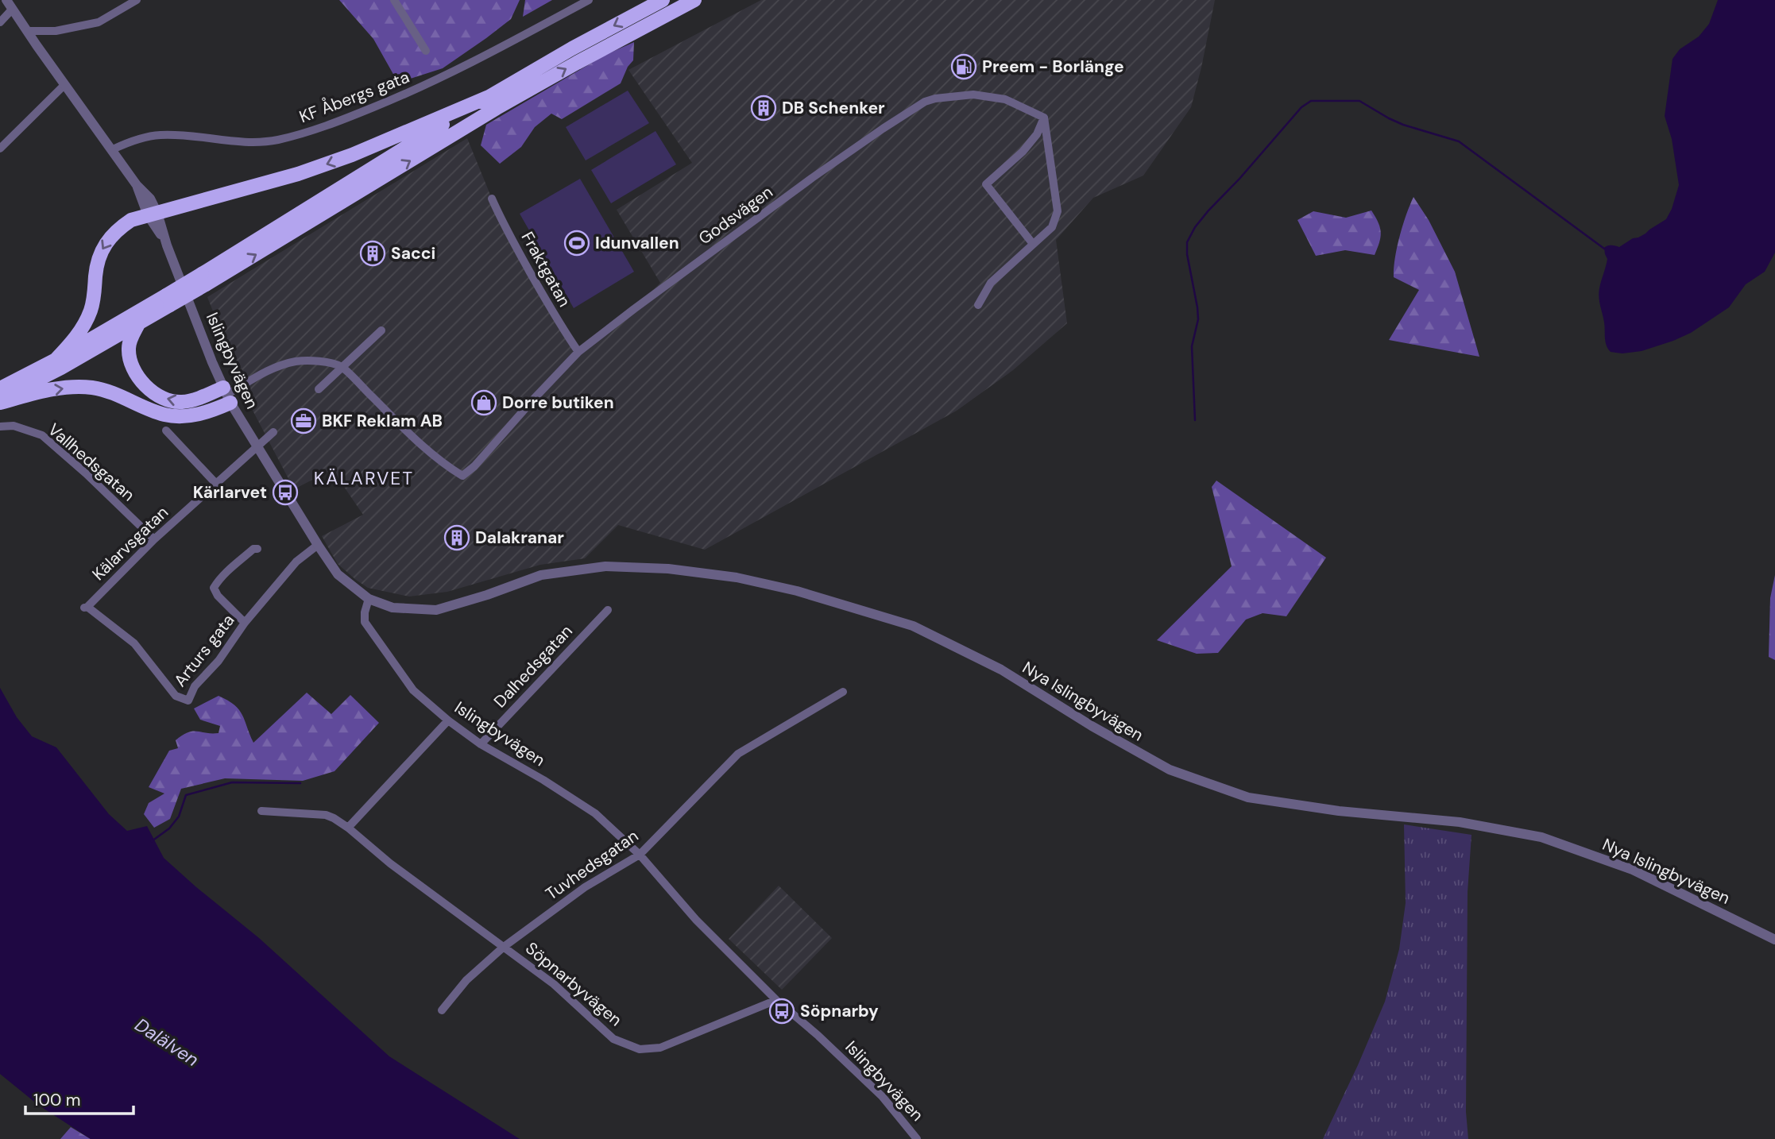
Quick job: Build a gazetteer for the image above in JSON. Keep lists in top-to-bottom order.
{
  "streets": {
    "street": [
      "KF Åbergs gata",
      "Godsvägen",
      "Fraktgatan",
      "Islingbyvägen",
      "Vallhedsgatan",
      "Kälarvsgatan",
      "Arturs gata",
      "Dalhedsgatan",
      "Nya Islingbyvägen",
      "Tuvhedsgatan",
      "Söpnarbyvägen"
    ]
  },
  "crossings": [
    ["KF Åbergs gata", "Islingbyvägen"],
    ["Godsvägen", "Fraktgatan"],
    ["Islingbyvägen", "Kälarvsgatan"],
    ["Islingbyvägen", "Arturs gata"],
    ["Islingbyvägen", "Dalhedsgatan"],
    ["Islingbyvägen", "Nya Islingbyvägen"],
    ["Islingbyvägen", "Tuvhedsgatan"],
    ["Islingbyvägen", "Söpnarbyvägen"],
    ["Vallhedsgatan", "Kälarvsgatan"],
    ["Kälarvsgatan", "Arturs gata"],
    ["Tuvhedsgatan", "Söpnarbyvägen"]
  ],
  "districts": ["KÄLARVET"],
  "water": ["Dalälven"],
  "places": {
    "fuel station": ["Preem - Borlänge"],
    "building": ["DB Schenker", "Sacci", "Dalakranar"],
    "sports": ["Idunvallen"],
    "shop": ["Dorre butiken"],
    "office": ["BKF Reklam AB"],
    "bus stop": ["Kärlarvet", "Söpnarby"]
  },
  "scale_bar": "100 m"
}
